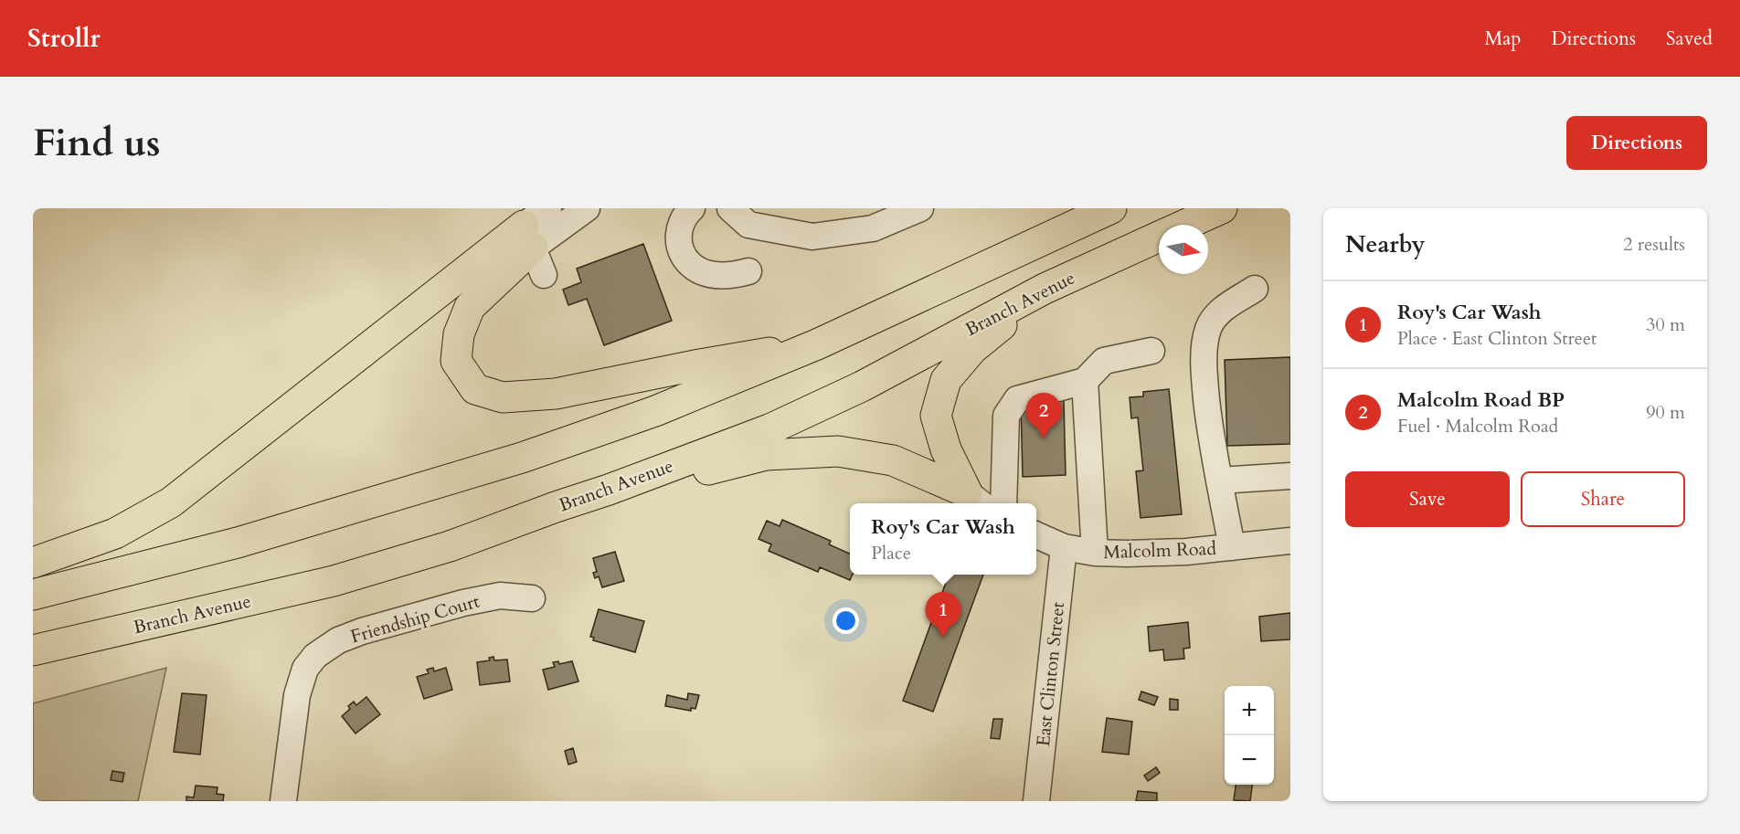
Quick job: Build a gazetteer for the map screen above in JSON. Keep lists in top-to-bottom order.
{
  "streets": {
    "highway": ["Branch Avenue"],
    "street": ["Malcolm Road", "Friendship Court", "East Clinton Street"]
  },
  "crossings": [
    ["Malcolm Road", "East Clinton Street"]
  ],
  "north": "right",
  "page": {
    "header": "Strollr",
    "nav": ["Map", "Directions", "Saved"],
    "buttons": [
      "Directions",
      ["Save", "Share"]
    ],
    "title": "Find us",
    "heading": ["Nearby", "2 results"],
    "list": [
      {
        "mark": "1",
        "name": "Roy's Car Wash",
        "note": "Place · East Clinton Street",
        "value": "30 m"
      },
      {
        "mark": "2",
        "name": "Malcolm Road BP",
        "note": "Fuel · Malcolm Road",
        "value": "90 m"
      }
    ],
    "pins": ["2", "1"],
    "popup": ["Roy's Car Wash", "Place"],
    "map_buttons": ["+", "−"]
  }
}
